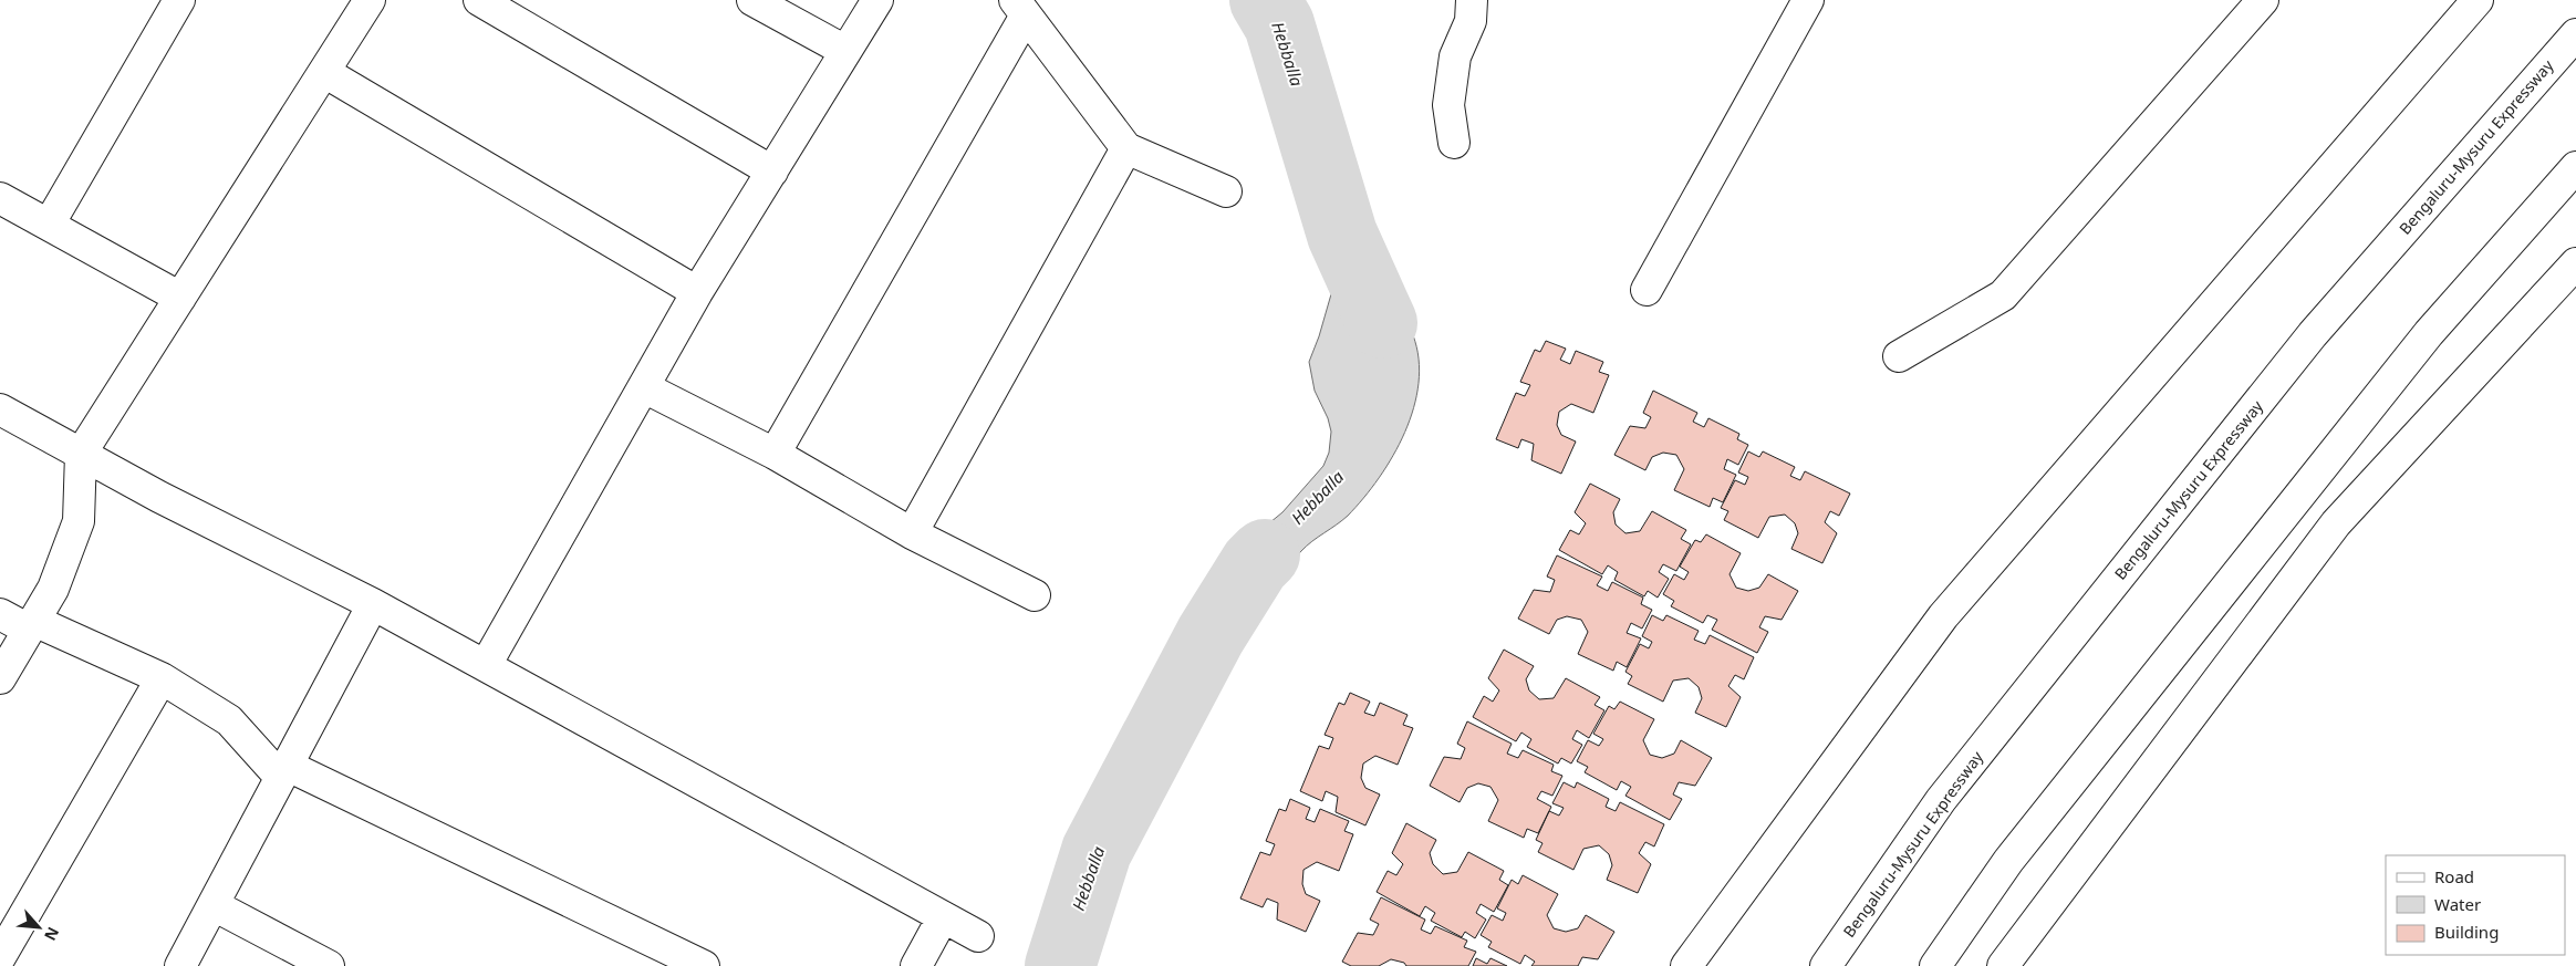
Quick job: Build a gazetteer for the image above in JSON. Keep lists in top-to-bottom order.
{
  "streets": {
    "main road": ["Bengaluru-Mysuru Expressway"]
  },
  "water": ["Hebballa"],
  "legend": ["Road", "Water", "Building"],
  "north": "bottom right"
}
